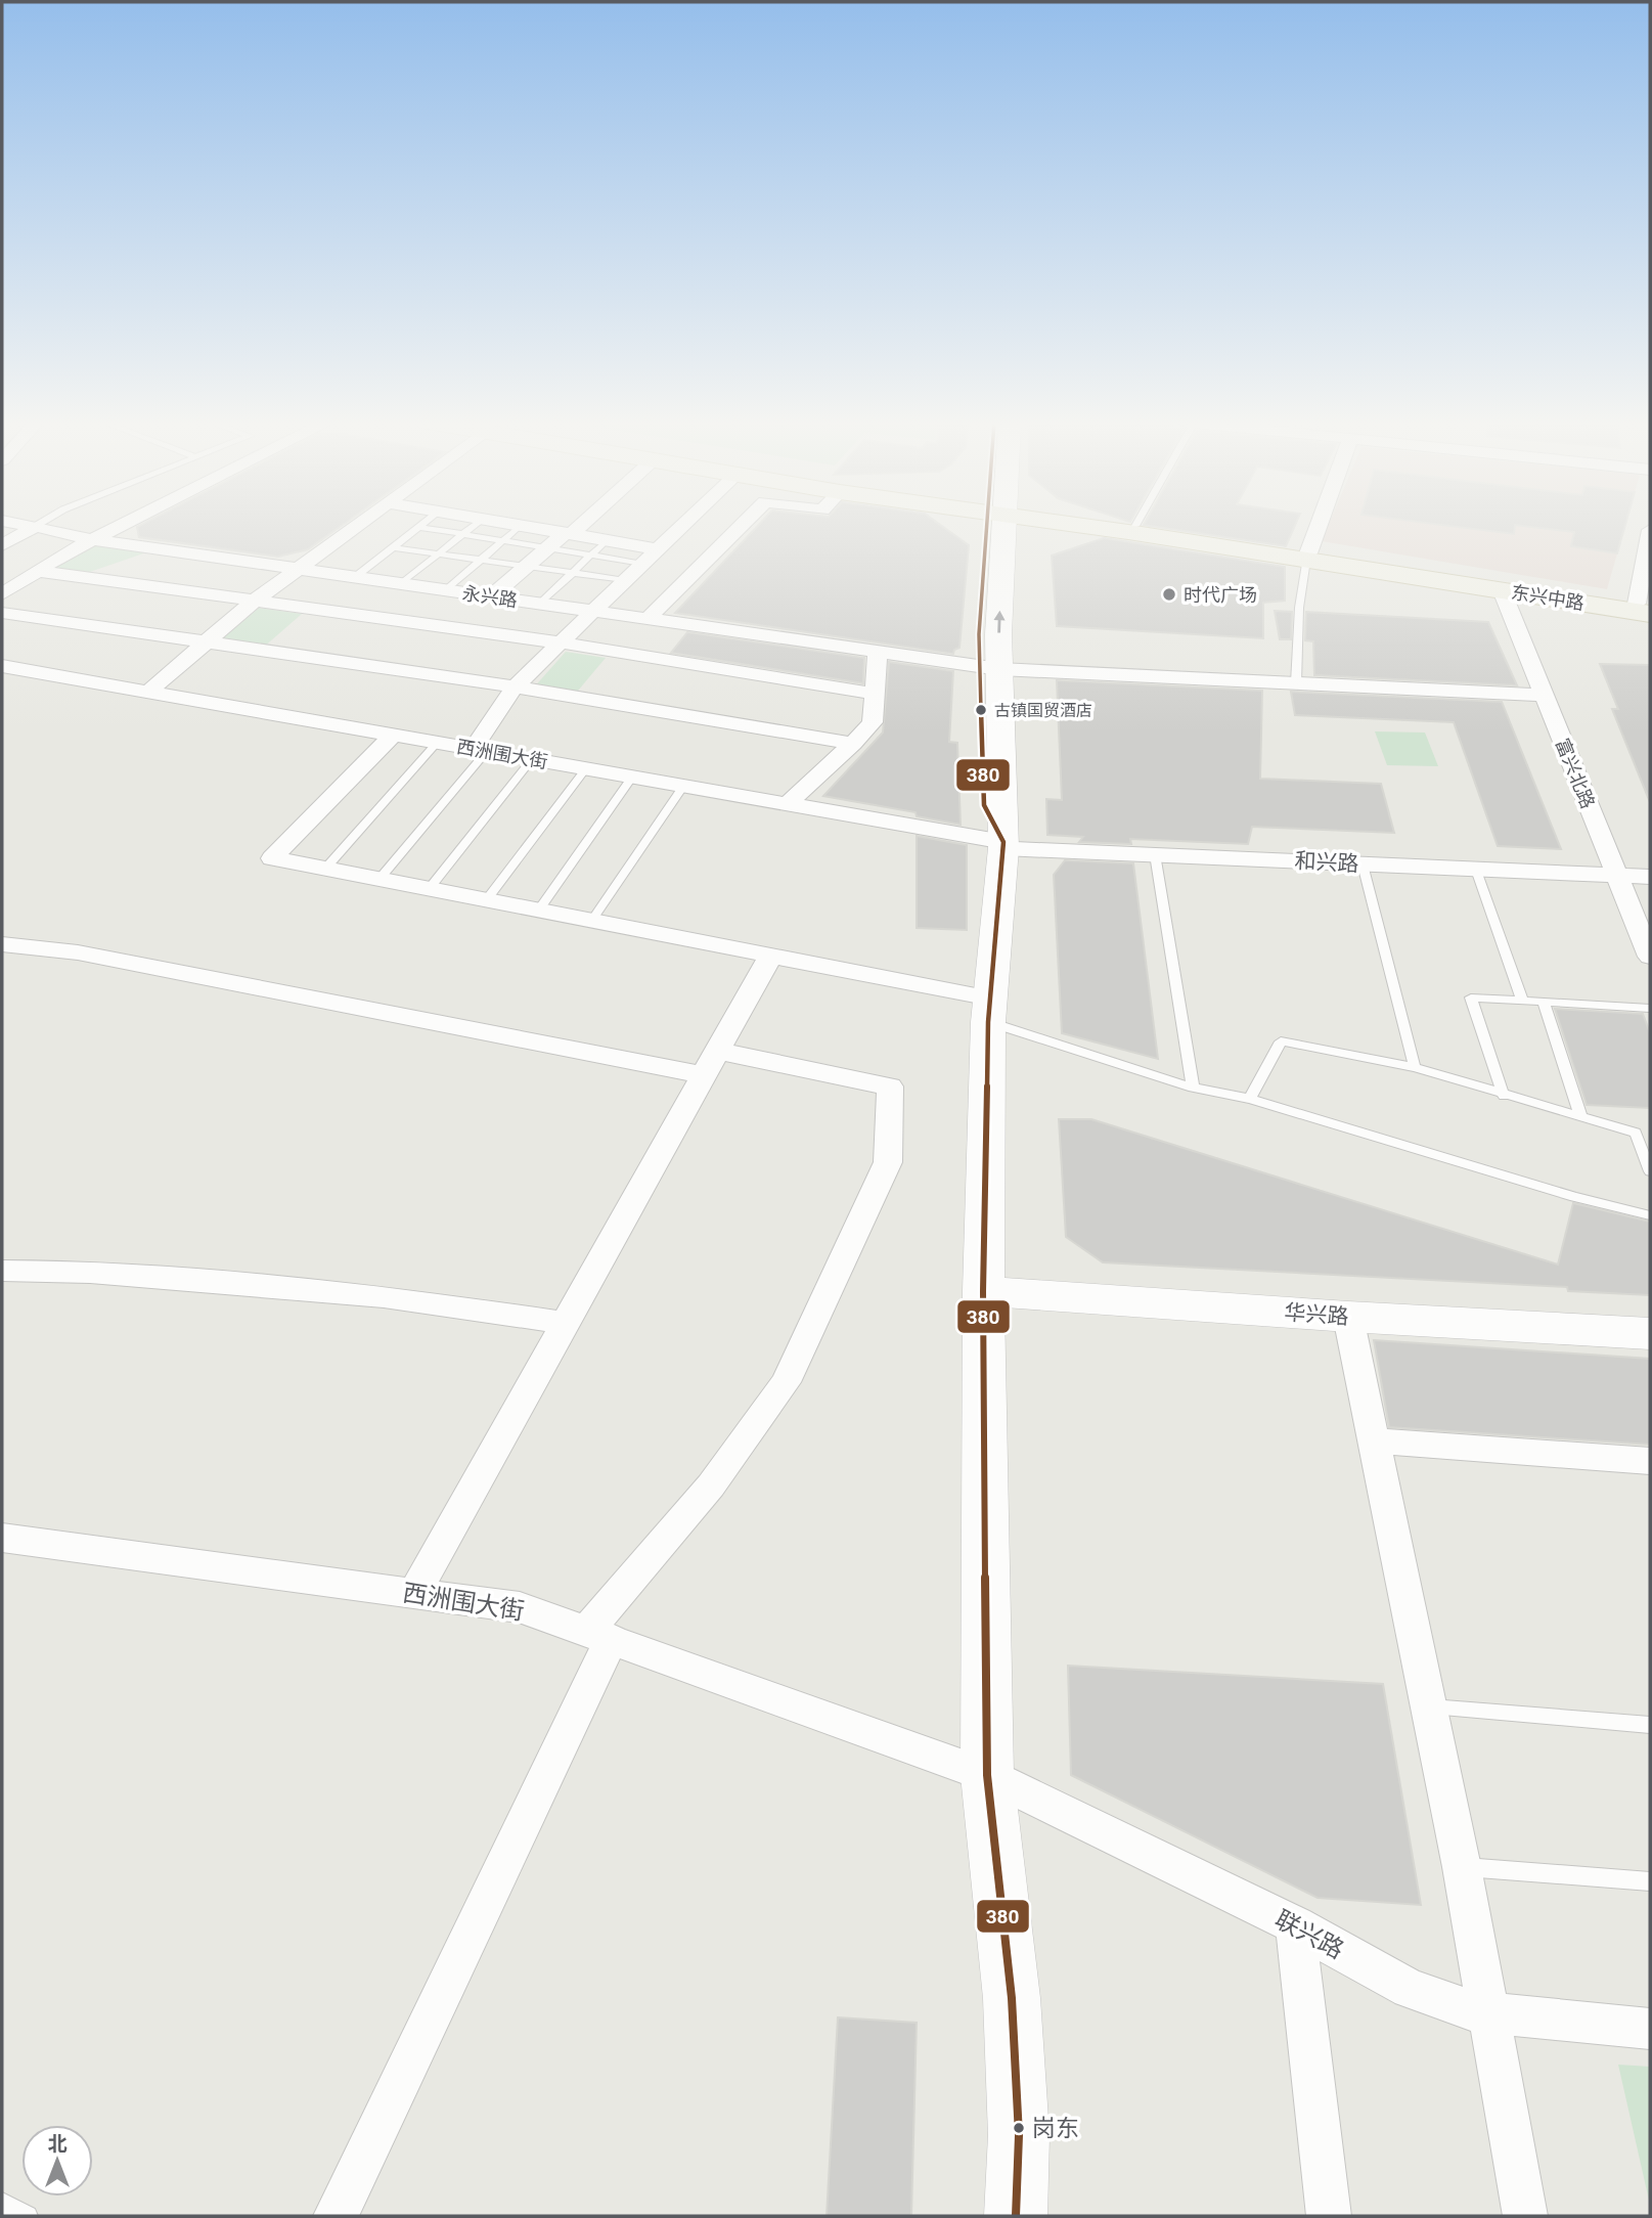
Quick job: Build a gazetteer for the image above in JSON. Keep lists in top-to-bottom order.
{
  "streets": {
    "main road": ["东兴中路", "华兴路"],
    "street": [
      "永兴路",
      "西洲围大街",
      "富兴北路",
      "和兴路",
      "联兴路"
    ]
  },
  "crossings": [
    ["永兴路", "富兴北路"],
    ["东兴中路", "富兴北路"],
    ["西洲围大街", "和兴路"],
    ["西洲围大街", "联兴路"],
    ["富兴北路", "和兴路"]
  ],
  "places": ["时代广场", "古镇国贸酒店", "岗东"],
  "lines": ["transit line 380"],
  "north": "top"
}
